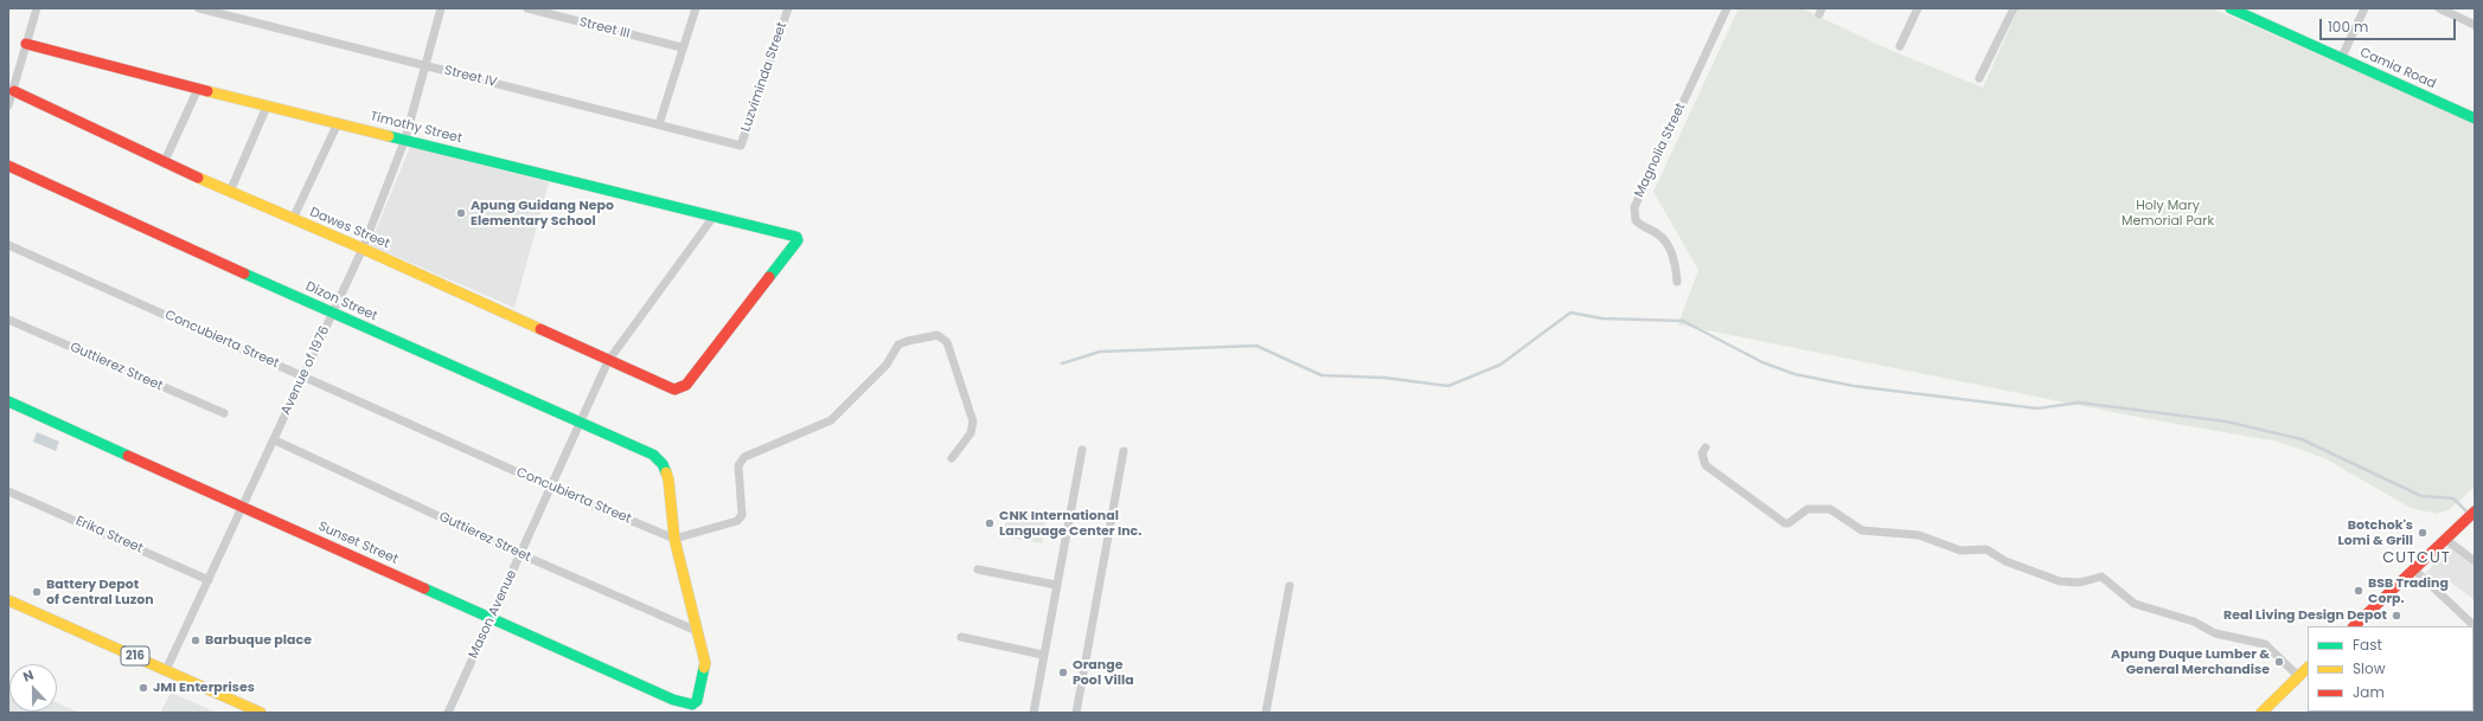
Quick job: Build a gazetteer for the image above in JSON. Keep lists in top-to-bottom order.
{
  "streets": {
    "street": [
      "Street III",
      "Camia Road",
      "Street IV",
      "Luzviminda Street",
      "Timothy Street",
      "Magnolia Street",
      "Dawes Street",
      "Dizon Street",
      "Concubierta Street",
      "Guttierez Street",
      "Avenue of 1976",
      "Erika Street",
      "Sunset Street",
      "Mason Avenue",
      "216"
    ]
  },
  "crossings": [
    ["Street IV", "Luzviminda Street"],
    ["Street IV", "Avenue of 1976"],
    ["Timothy Street", "Dawes Street"],
    ["Timothy Street", "Avenue of 1976"],
    ["Timothy Street", "Mason Avenue"],
    ["Dawes Street", "Avenue of 1976"],
    ["Dawes Street", "Mason Avenue"],
    ["Dizon Street", "Concubierta Street"],
    ["Dizon Street", "Avenue of 1976"],
    ["Dizon Street", "Mason Avenue"],
    ["Concubierta Street", "Avenue of 1976"],
    ["Concubierta Street", "Mason Avenue"],
    ["Guttierez Street", "Avenue of 1976"],
    ["Guttierez Street", "Sunset Street"],
    ["Guttierez Street", "Mason Avenue"],
    ["Avenue of 1976", "Erika Street"],
    ["Avenue of 1976", "Sunset Street"],
    ["Avenue of 1976", "216"],
    ["Sunset Street", "Mason Avenue"]
  ],
  "districts": ["CUTCUT"],
  "parks": ["Holy Mary Memorial Park"],
  "places": [
    "Apung Guidang Nepo Elementary School",
    "CNK International Language Center Inc.",
    "Botchok's Lomi & Grill",
    "BSB Trading Corp.",
    "Battery Depot of Central Luzon",
    "Real Living Design Depot",
    "Barbuque place",
    "Apung Duque Lumber & General Merchandise",
    "Orange Pool Villa",
    "JMI Enterprises"
  ],
  "legend": ["Fast", "Slow", "Jam"],
  "scale_bar": "100 m",
  "north": "top"
}
